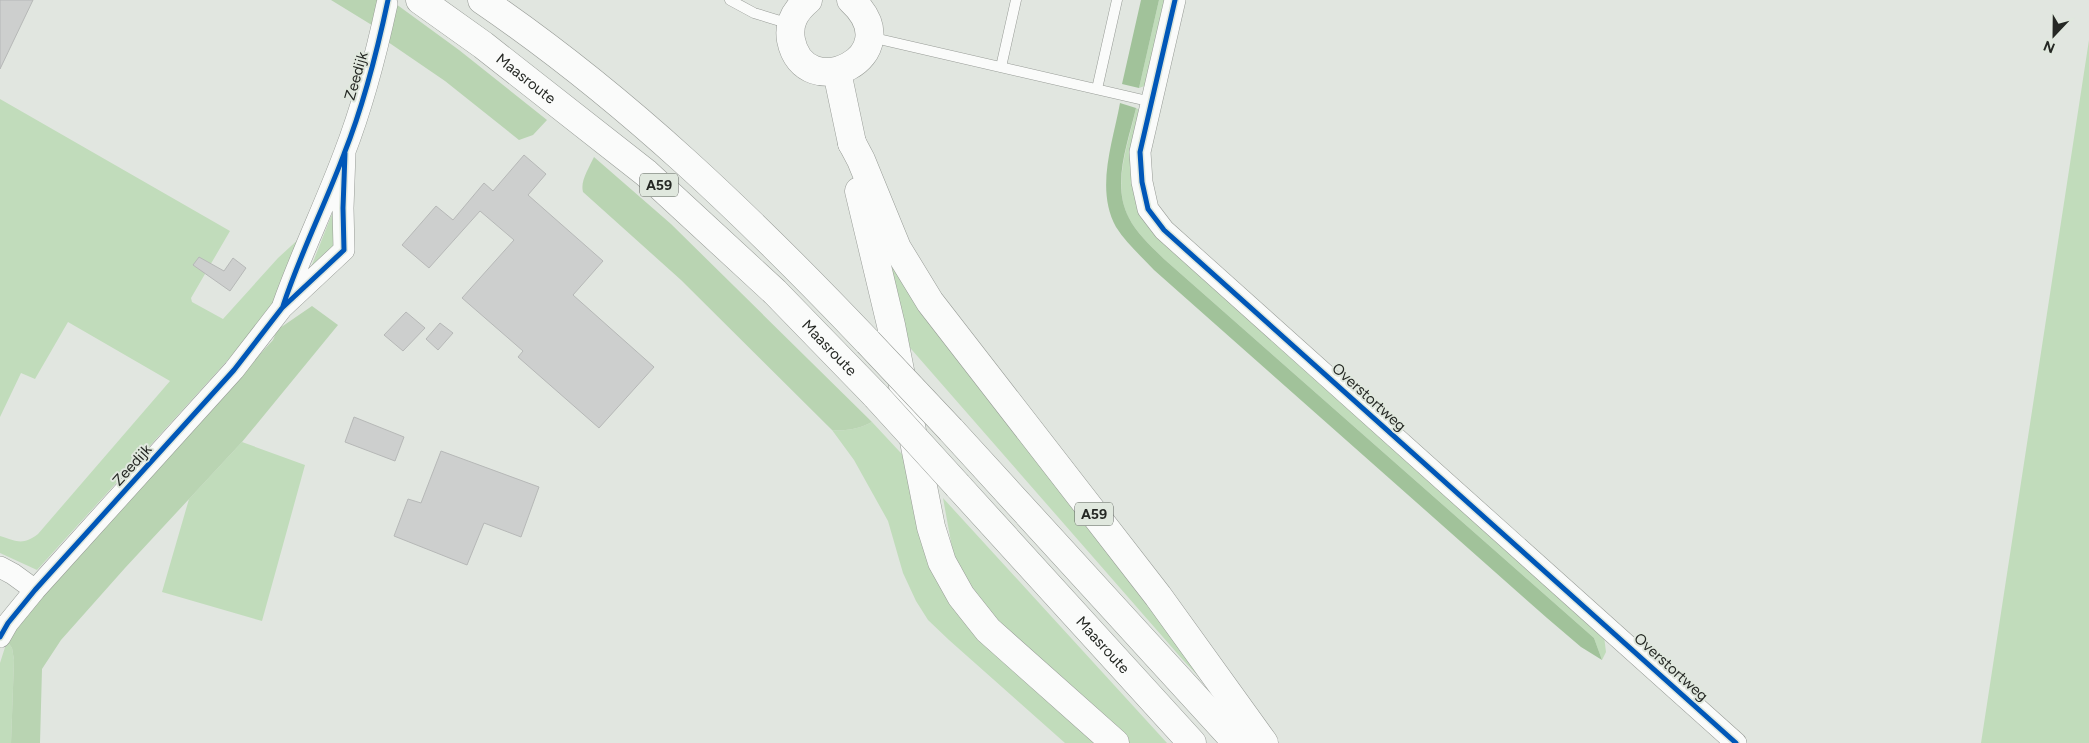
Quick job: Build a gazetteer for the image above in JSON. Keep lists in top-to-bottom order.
{
  "streets": {
    "main road": ["Maasroute", "A59"],
    "street": ["Zeedijk", "Overstortweg"]
  },
  "north": "bottom"
}
